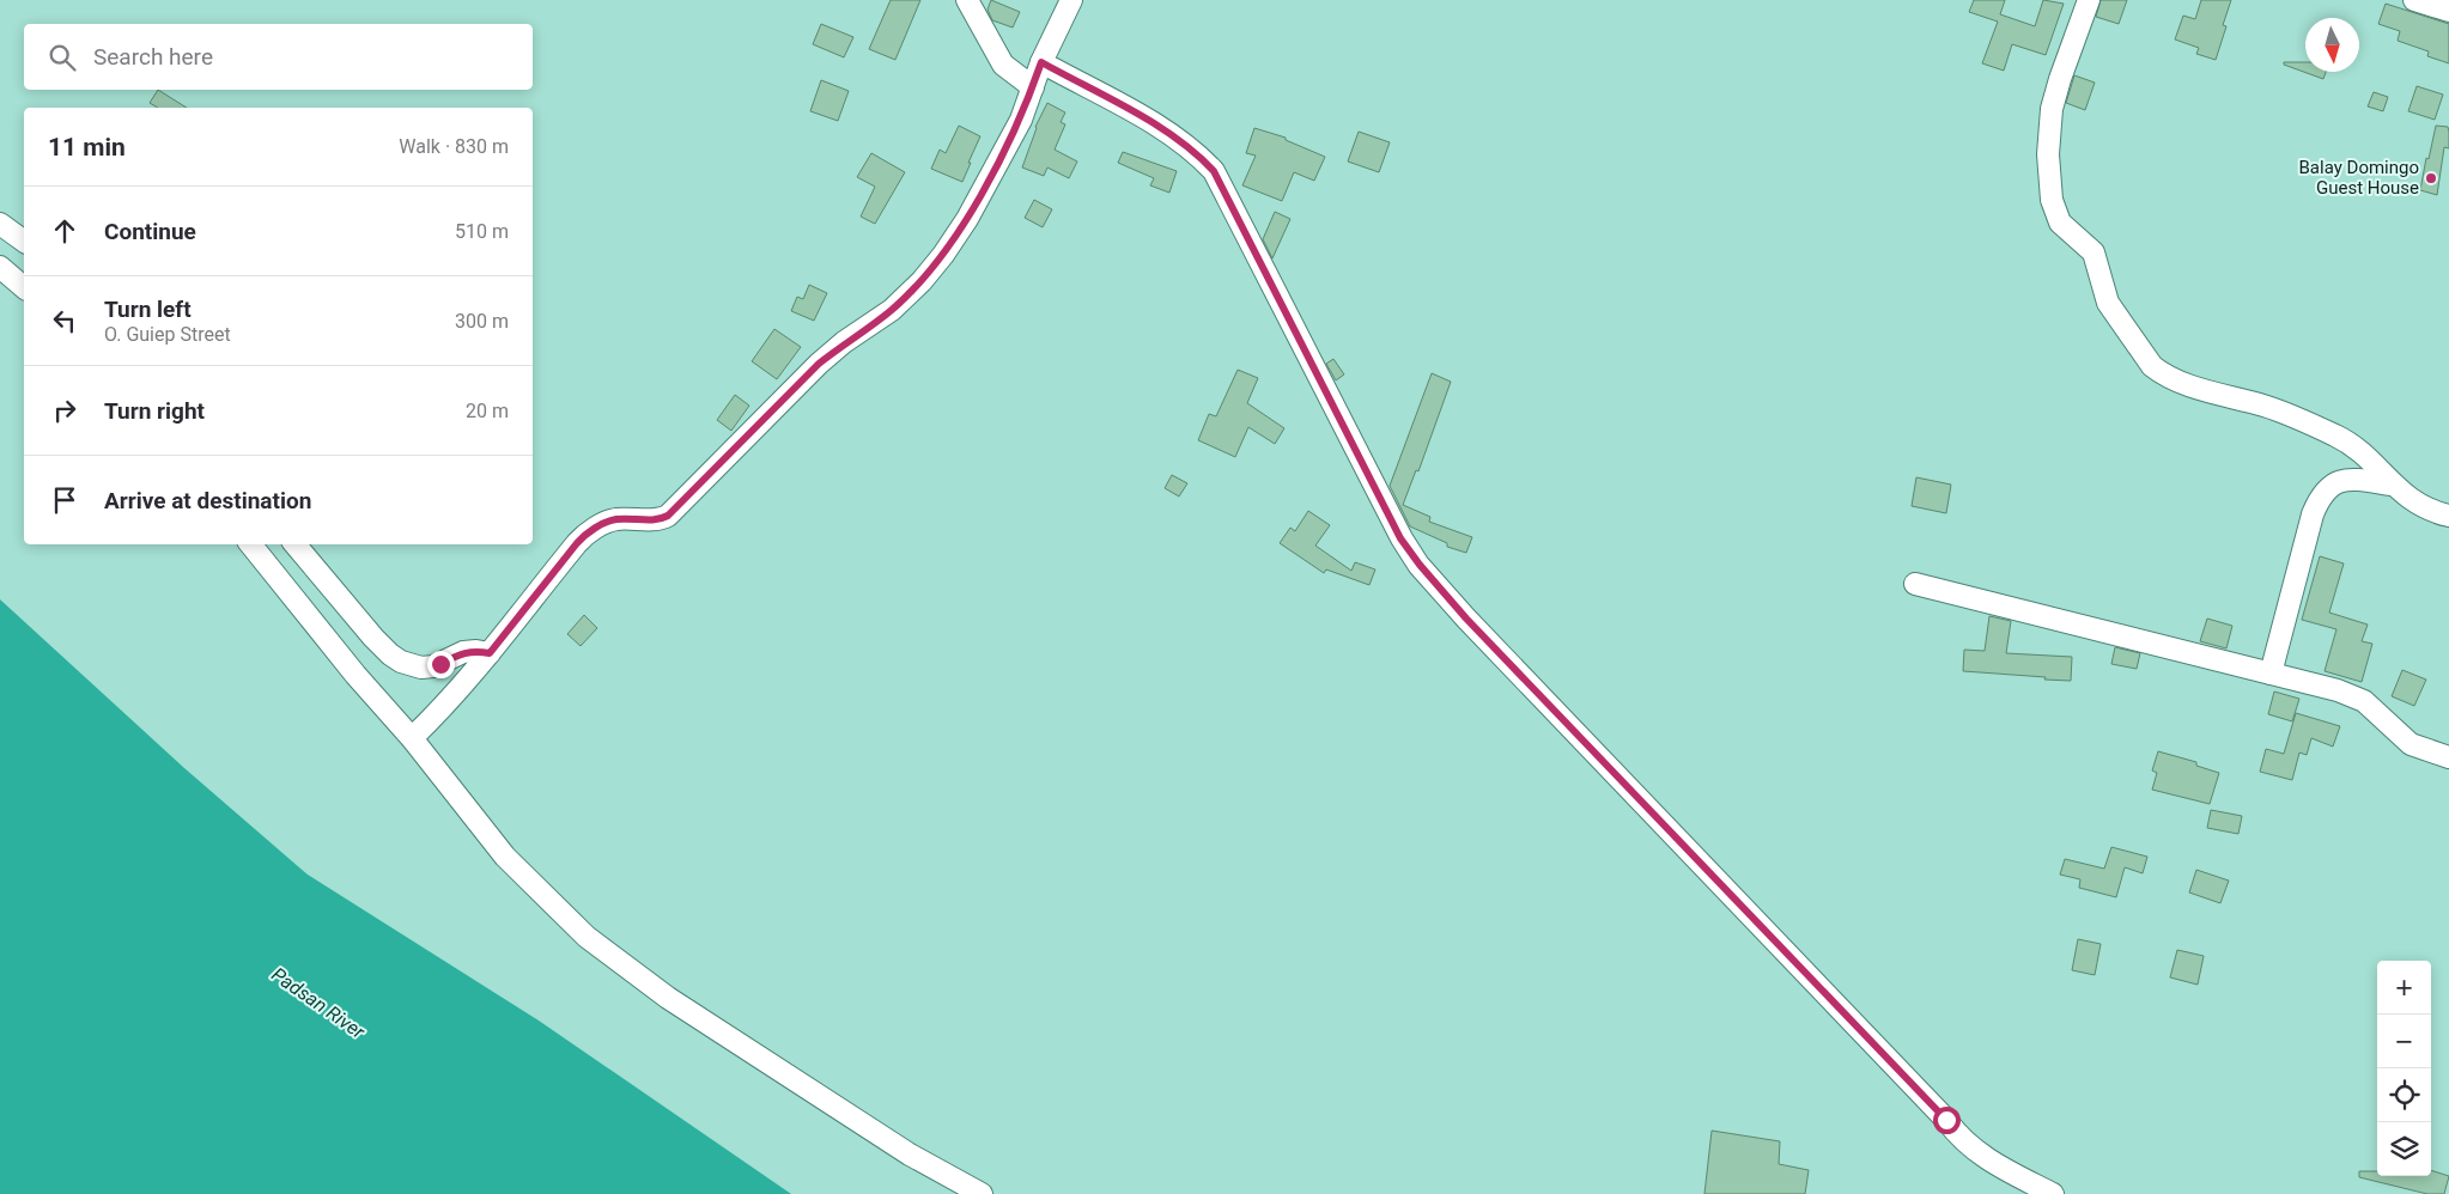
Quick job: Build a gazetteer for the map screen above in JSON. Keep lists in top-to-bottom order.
{
  "water": ["Padsan River"],
  "places": ["Balay Domingo Guest House"],
  "north": "bottom",
  "page": {
    "search": "Search here",
    "heading": ["11 min", "Walk · 830 m"],
    "list": [
      ["Continue", "510 m"],
      ["Turn left", "O. Guiep Street", "300 m"],
      ["Turn right", "20 m"],
      "Arrive at destination"
    ],
    "map_buttons": ["+", "−"]
  }
}
